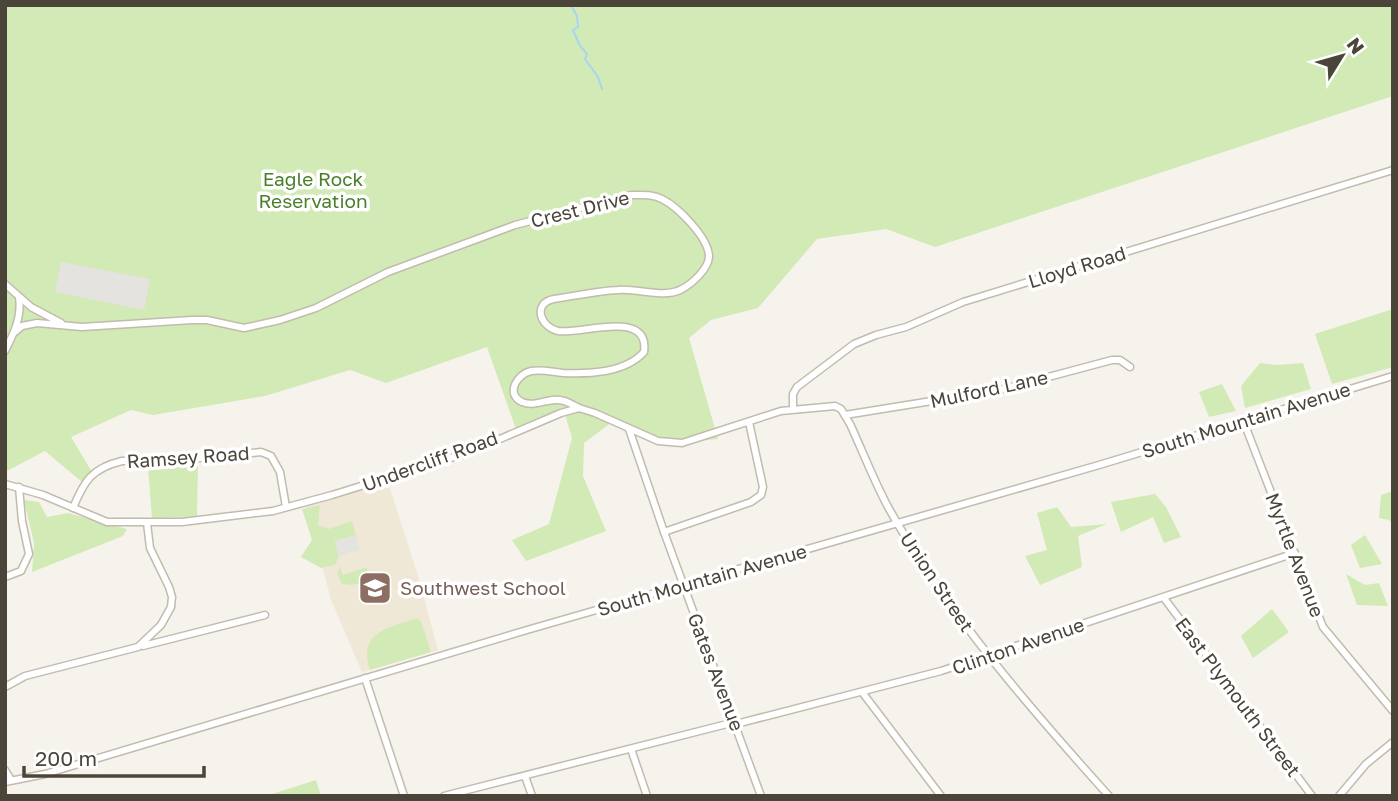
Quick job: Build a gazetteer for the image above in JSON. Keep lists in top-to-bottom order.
{
  "streets": {
    "street": [
      "Crest Drive",
      "Lloyd Road",
      "Mulford Lane",
      "South Mountain Avenue",
      "Ramsey Road",
      "Undercliff Road",
      "Myrtle Avenue",
      "Union Street",
      "Clinton Avenue",
      "Gates Avenue",
      "East Plymouth Street"
    ]
  },
  "crossings": [
    ["Crest Drive", "Undercliff Road"],
    ["Mulford Lane", "Union Street"],
    ["South Mountain Avenue", "Myrtle Avenue"],
    ["South Mountain Avenue", "Union Street"],
    ["South Mountain Avenue", "Gates Avenue"],
    ["Ramsey Road", "Undercliff Road"],
    ["Myrtle Avenue", "Clinton Avenue"],
    ["Union Street", "Clinton Avenue"],
    ["Clinton Avenue", "Gates Avenue"],
    ["Clinton Avenue", "East Plymouth Street"]
  ],
  "parks": ["Eagle Rock Reservation"],
  "places": {
    "school or university": ["Southwest School"]
  },
  "scale_bar": "200 m",
  "north": "top right"
}
